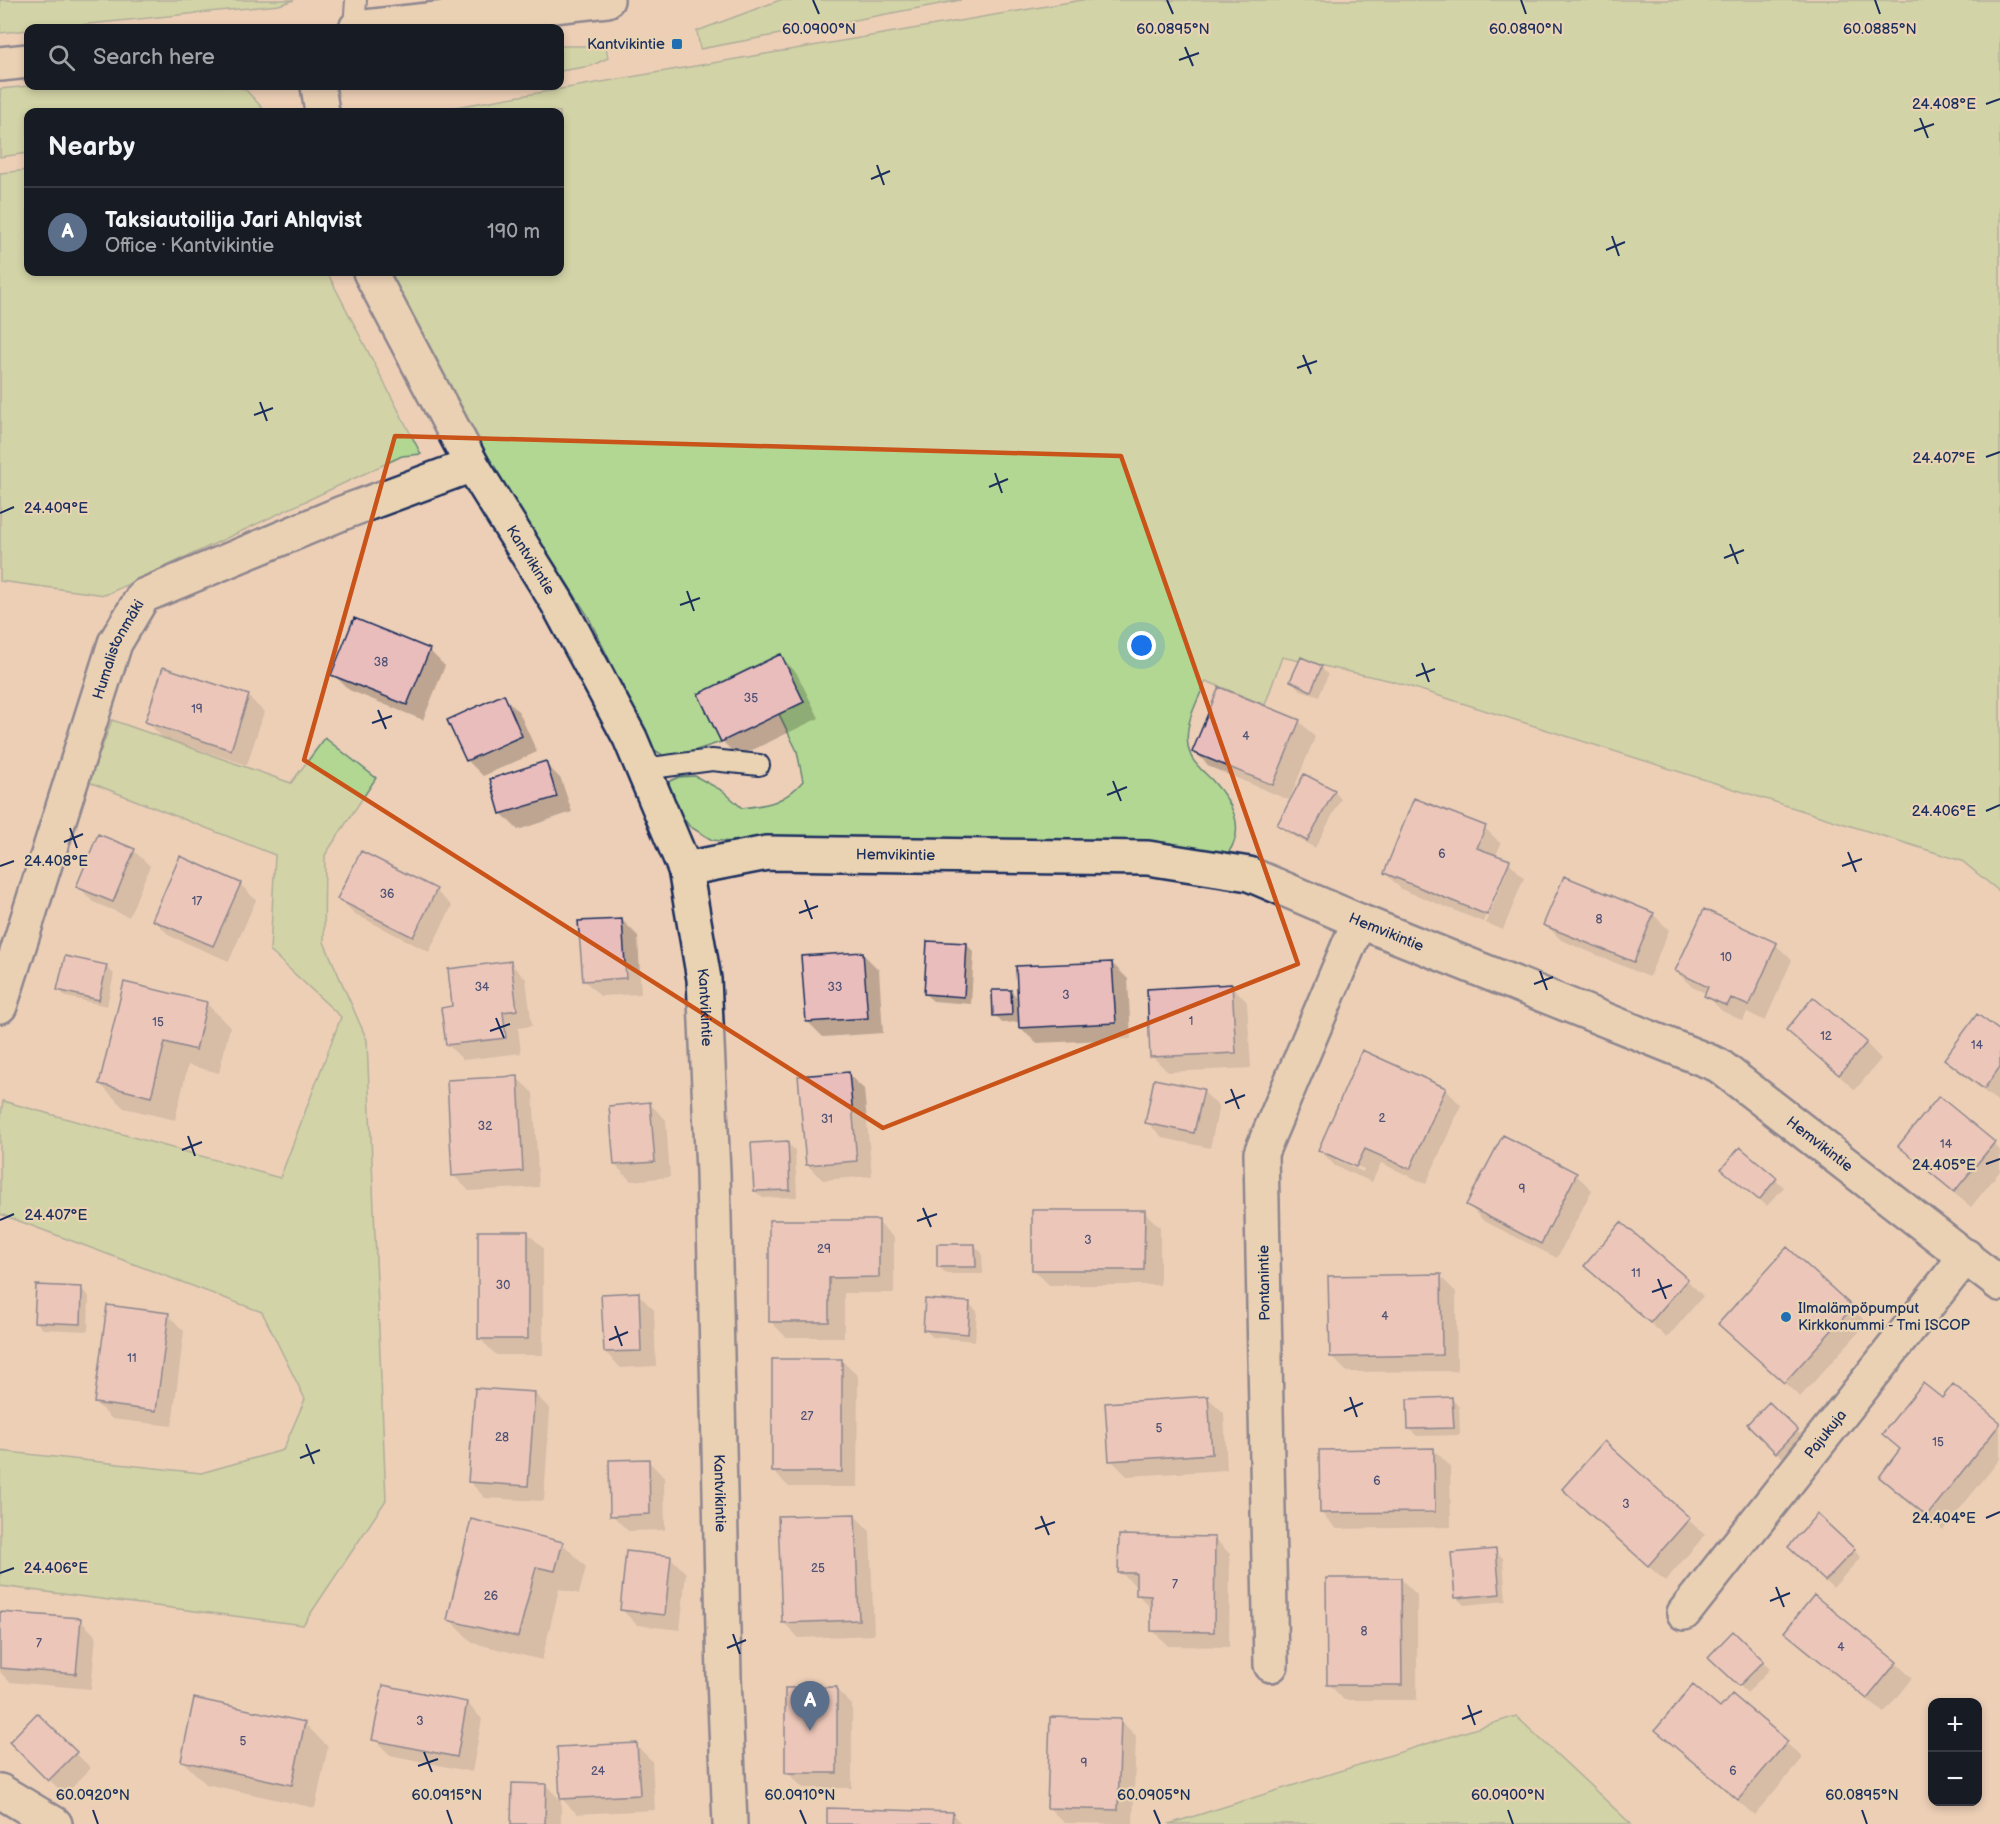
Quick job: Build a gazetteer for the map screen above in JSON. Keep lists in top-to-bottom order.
{
  "streets": {
    "street": [
      "Kantvikintie",
      "Humalistonmäki",
      "Hemvikintie",
      "Pontanintie",
      "Pajukuja"
    ]
  },
  "crossings": [
    ["Kantvikintie", "Humalistonmäki"],
    ["Kantvikintie", "Hemvikintie"],
    ["Hemvikintie", "Pontanintie"],
    ["Hemvikintie", "Pajukuja"]
  ],
  "places": {
    "transit": ["Kantvikintie"],
    "other": ["Ilmalämpöpumput Kirkkonummi - Tmi ISCOP"]
  },
  "house_numbers": [
    "38",
    "35",
    "19",
    "4",
    "6",
    "36",
    "17",
    "8",
    "10",
    "34",
    "33",
    "3",
    "1",
    "15",
    "12",
    "14",
    "2",
    "31",
    "32",
    "14",
    "9",
    "3",
    "29",
    "11",
    "30",
    "4",
    "11",
    "27",
    "5",
    "28",
    "15",
    "6",
    "3",
    "25",
    "7",
    "26",
    "8",
    "7",
    "4",
    "3",
    "5",
    "9",
    "24",
    "6"
  ],
  "page": {
    "search": "Search here",
    "heading": "Nearby",
    "list": [
      {
        "mark": "A",
        "name": "Taksiautoilija Jari Ahlqvist",
        "note": "Office · Kantvikintie",
        "value": "190 m"
      }
    ],
    "pins": "A",
    "map_buttons": ["+", "−"]
  },
  "coordinates": [
    "60.0900°N",
    "60.0895°N",
    "60.0890°N",
    "60.0885°N",
    "24.408°E",
    "24.407°E",
    "24.409°E",
    "24.406°E",
    "24.405°E",
    "24.404°E",
    "60.0920°N",
    "60.0915°N",
    "60.0910°N",
    "60.0905°N"
  ]
}
